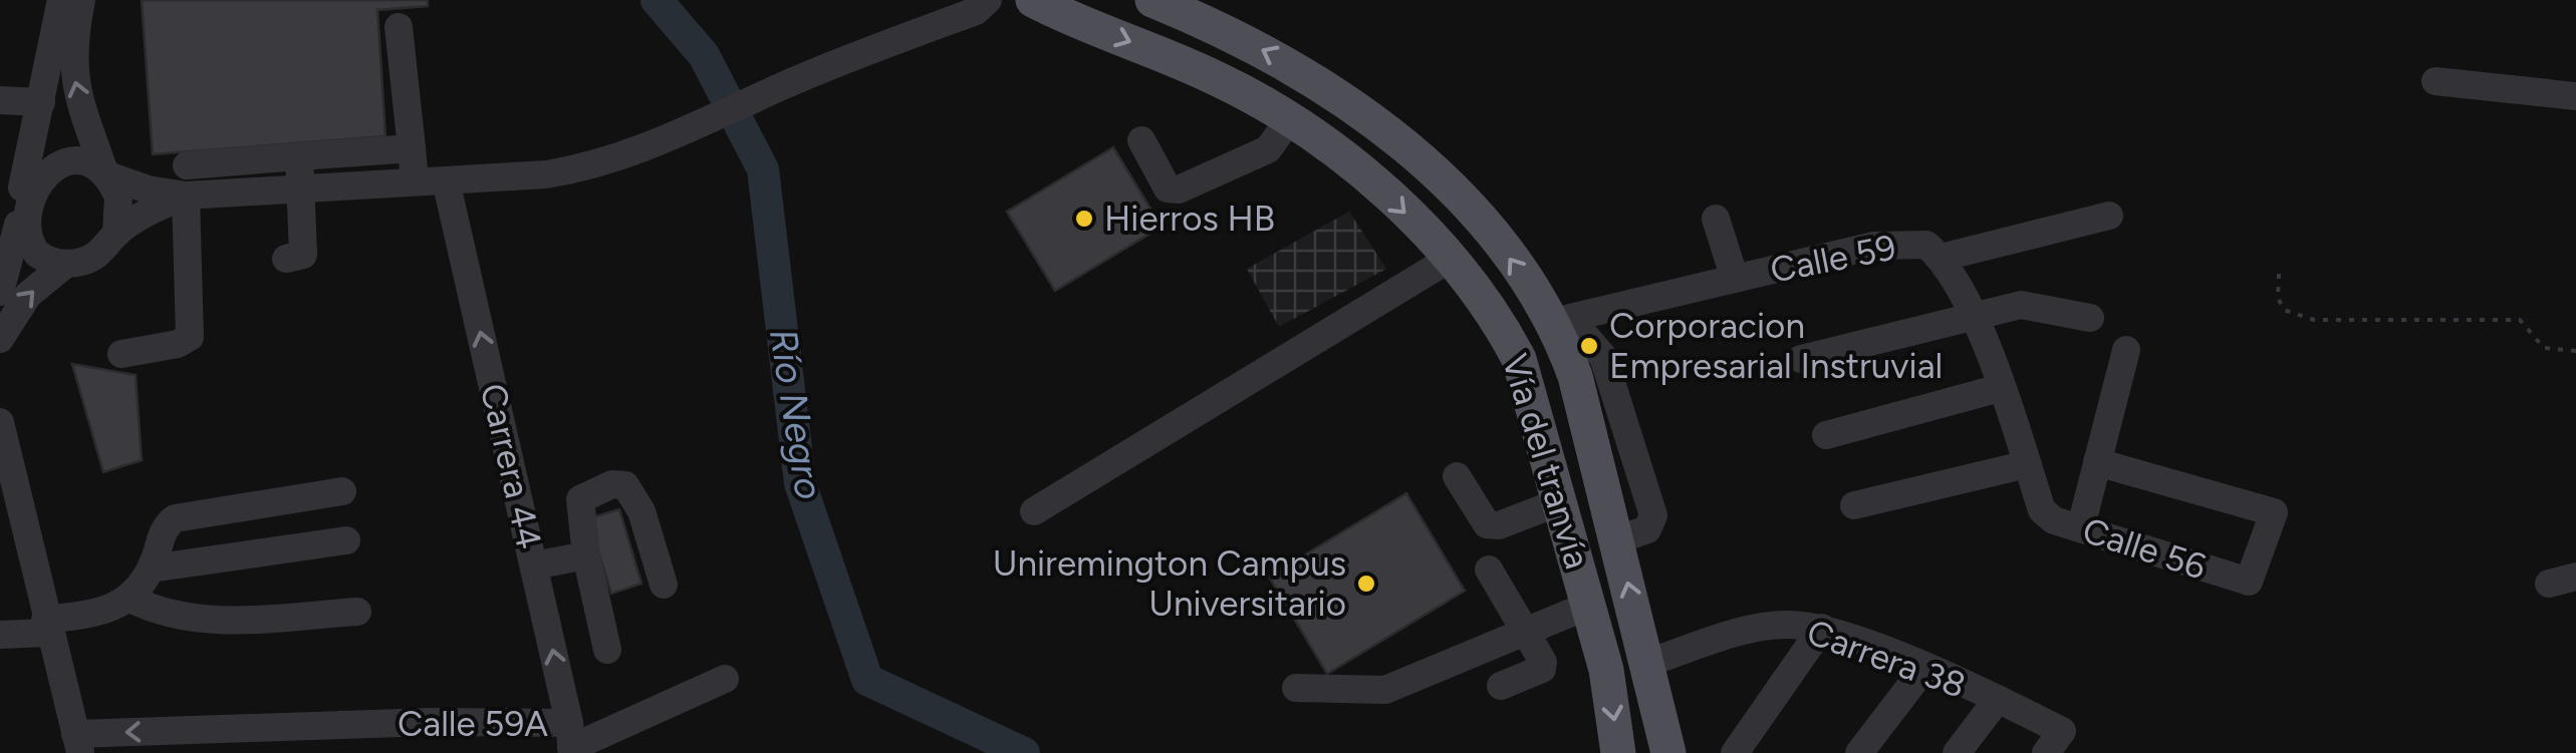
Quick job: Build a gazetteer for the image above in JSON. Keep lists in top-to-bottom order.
{
  "streets": {
    "main road": ["Vía del tranvía"],
    "street": [
      "Calle 59",
      "Carrera 44",
      "Calle 56",
      "Carrera 38",
      "Calle 59A"
    ]
  },
  "crossings": [
    ["Calle 59", "Vía del tranvía"],
    ["Vía del tranvía", "Carrera 38"],
    ["Carrera 44", "Calle 59A"]
  ],
  "one_way": ["Carrera 44"],
  "water": ["Río Negro"],
  "places": ["Hierros HB", "Corporacion Empresarial Instruvial", "Uniremington Campus Universitario"]
}
